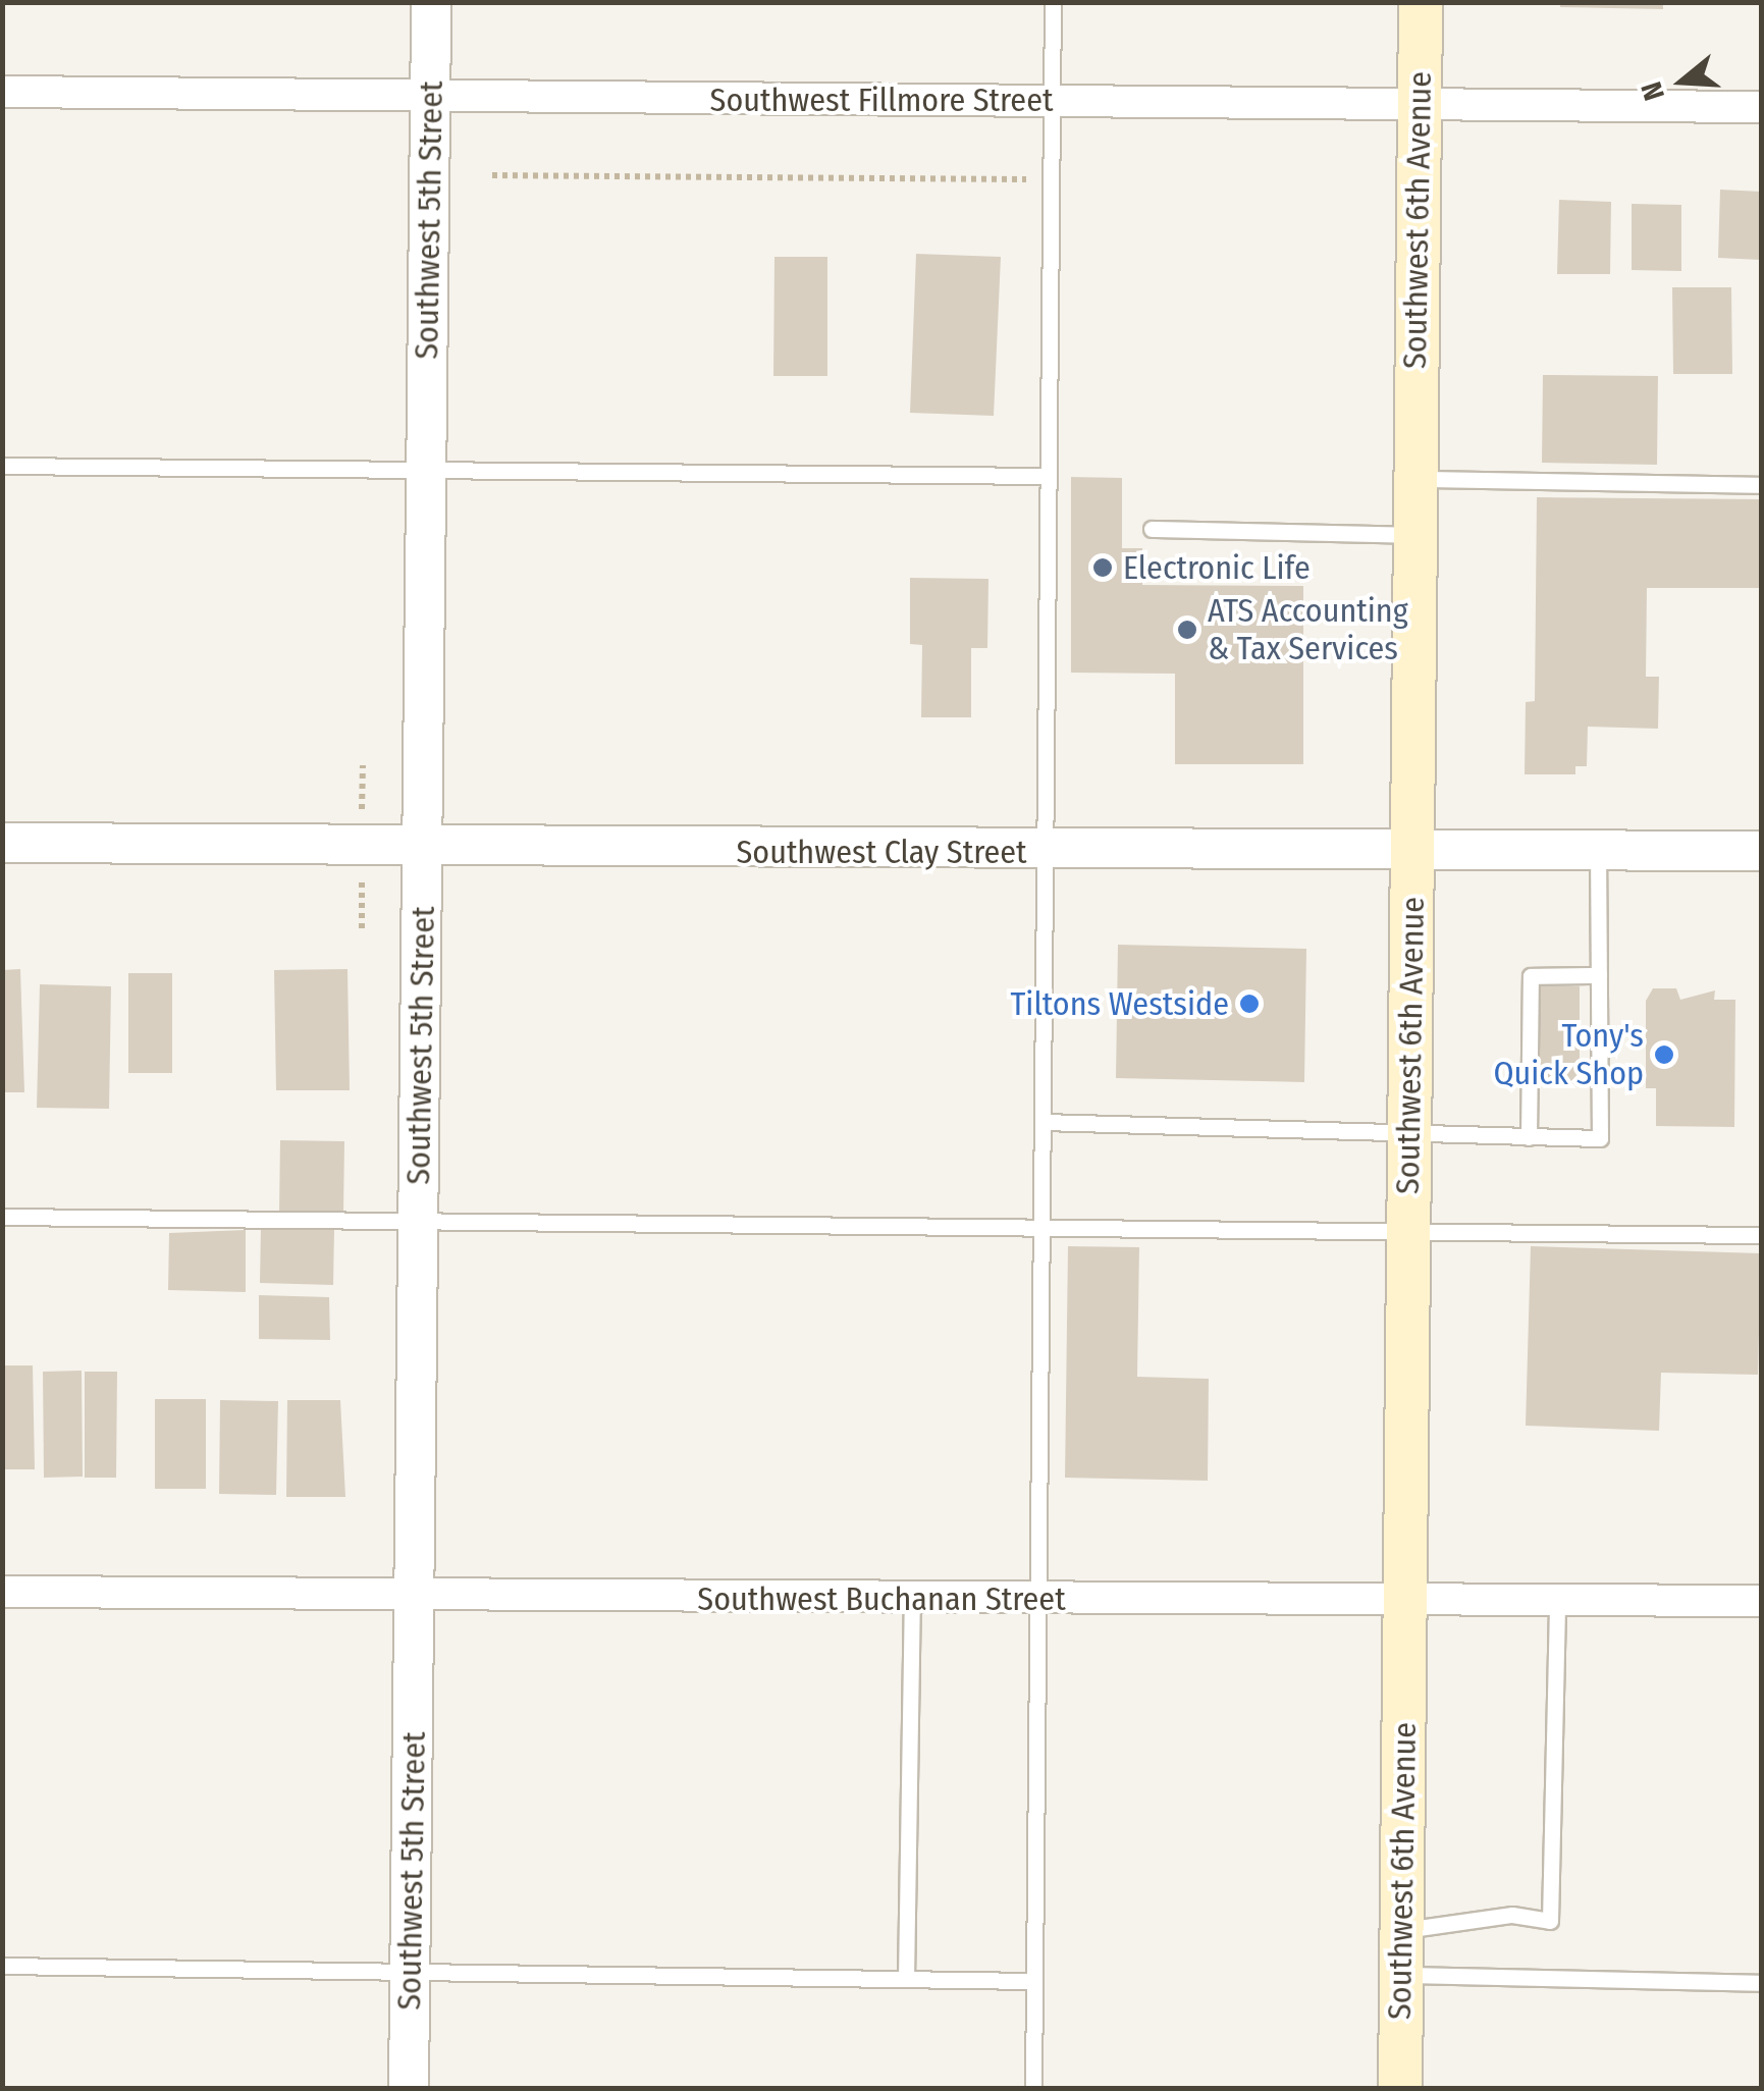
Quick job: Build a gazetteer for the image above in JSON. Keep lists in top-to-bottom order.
{
  "streets": {
    "main road": ["Southwest 6th Avenue"],
    "street": [
      "Southwest Fillmore Street",
      "Southwest 5th Street",
      "Southwest Clay Street",
      "Southwest Buchanan Street"
    ]
  },
  "crossings": [
    ["Southwest Fillmore Street", "Southwest 5th Street"],
    ["Southwest Fillmore Street", "Southwest 6th Avenue"],
    ["Southwest 5th Street", "Southwest Clay Street"],
    ["Southwest 5th Street", "Southwest Buchanan Street"],
    ["Southwest 6th Avenue", "Southwest Clay Street"],
    ["Southwest 6th Avenue", "Southwest Buchanan Street"]
  ],
  "places": [
    "Electronic Life",
    "ATS Accounting & Tax Services",
    "Tiltons Westside",
    "Tony's Quick Shop"
  ],
  "north": "left"
}
